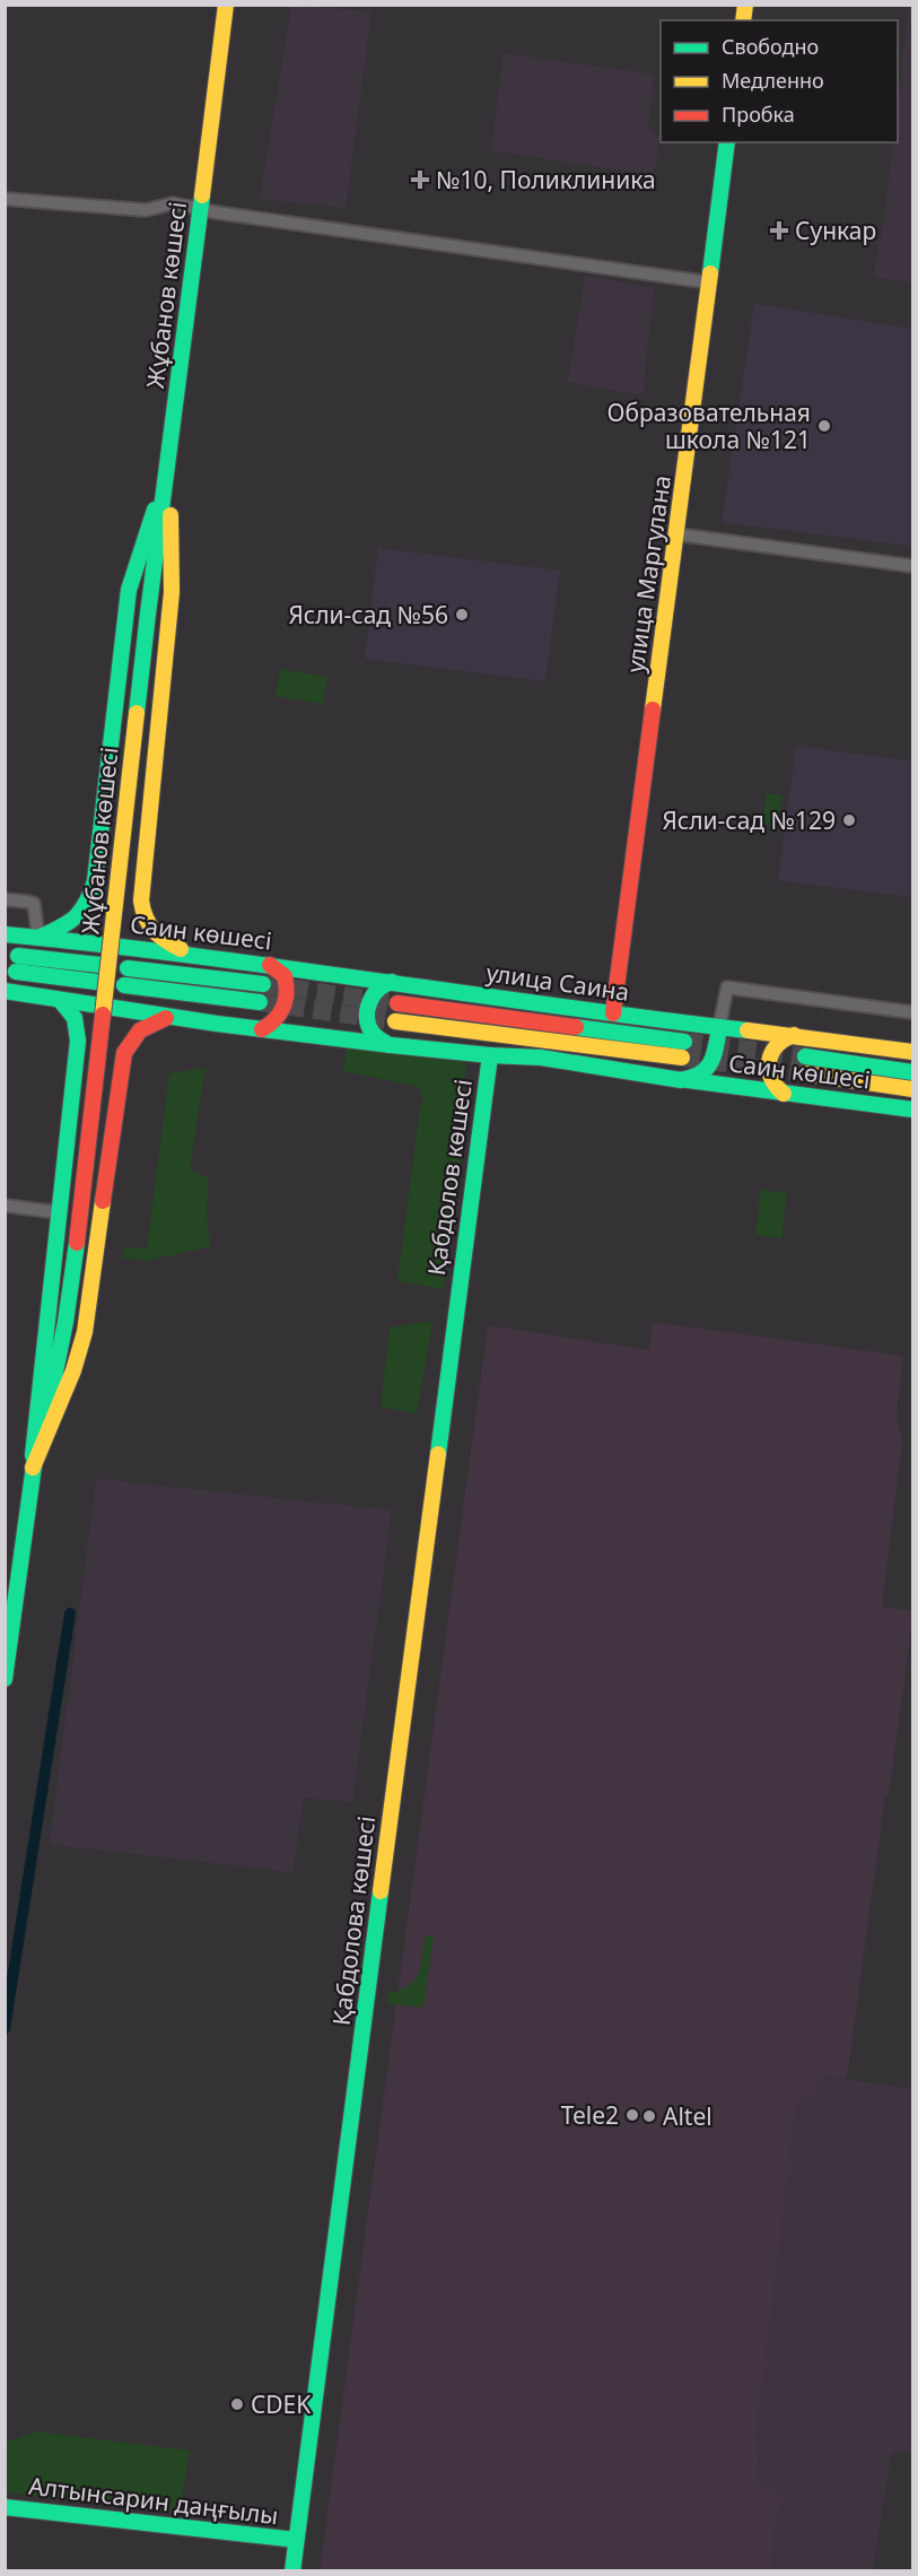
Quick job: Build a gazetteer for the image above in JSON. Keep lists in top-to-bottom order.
{
  "streets": {
    "main road": [
      "Жұбанов көшесі",
      "улица Маргулана",
      "Саин көшесі",
      "улица Саина",
      "Қабдолов көшесі",
      "Қабдолова көшесі",
      "Алтынсарин даңғылы"
    ]
  },
  "crossings": [
    ["улица Маргулана", "улица Саина"],
    ["Саин көшесі", "улица Саина"],
    ["Саин көшесі", "Қабдолов көшесі"],
    ["Қабдолов көшесі", "Қабдолова көшесі"],
    ["Қабдолова көшесі", "Алтынсарин даңғылы"]
  ],
  "places": {
    "health": ["№10, Поликлиника", "Сункар"],
    "other": [
      "Образовательная школа №121",
      "Ясли-сад №56",
      "Ясли-сад №129",
      "Tele2",
      "Altel",
      "CDEK"
    ]
  },
  "legend": ["Свободно", "Медленно", "Пробка"]
}
